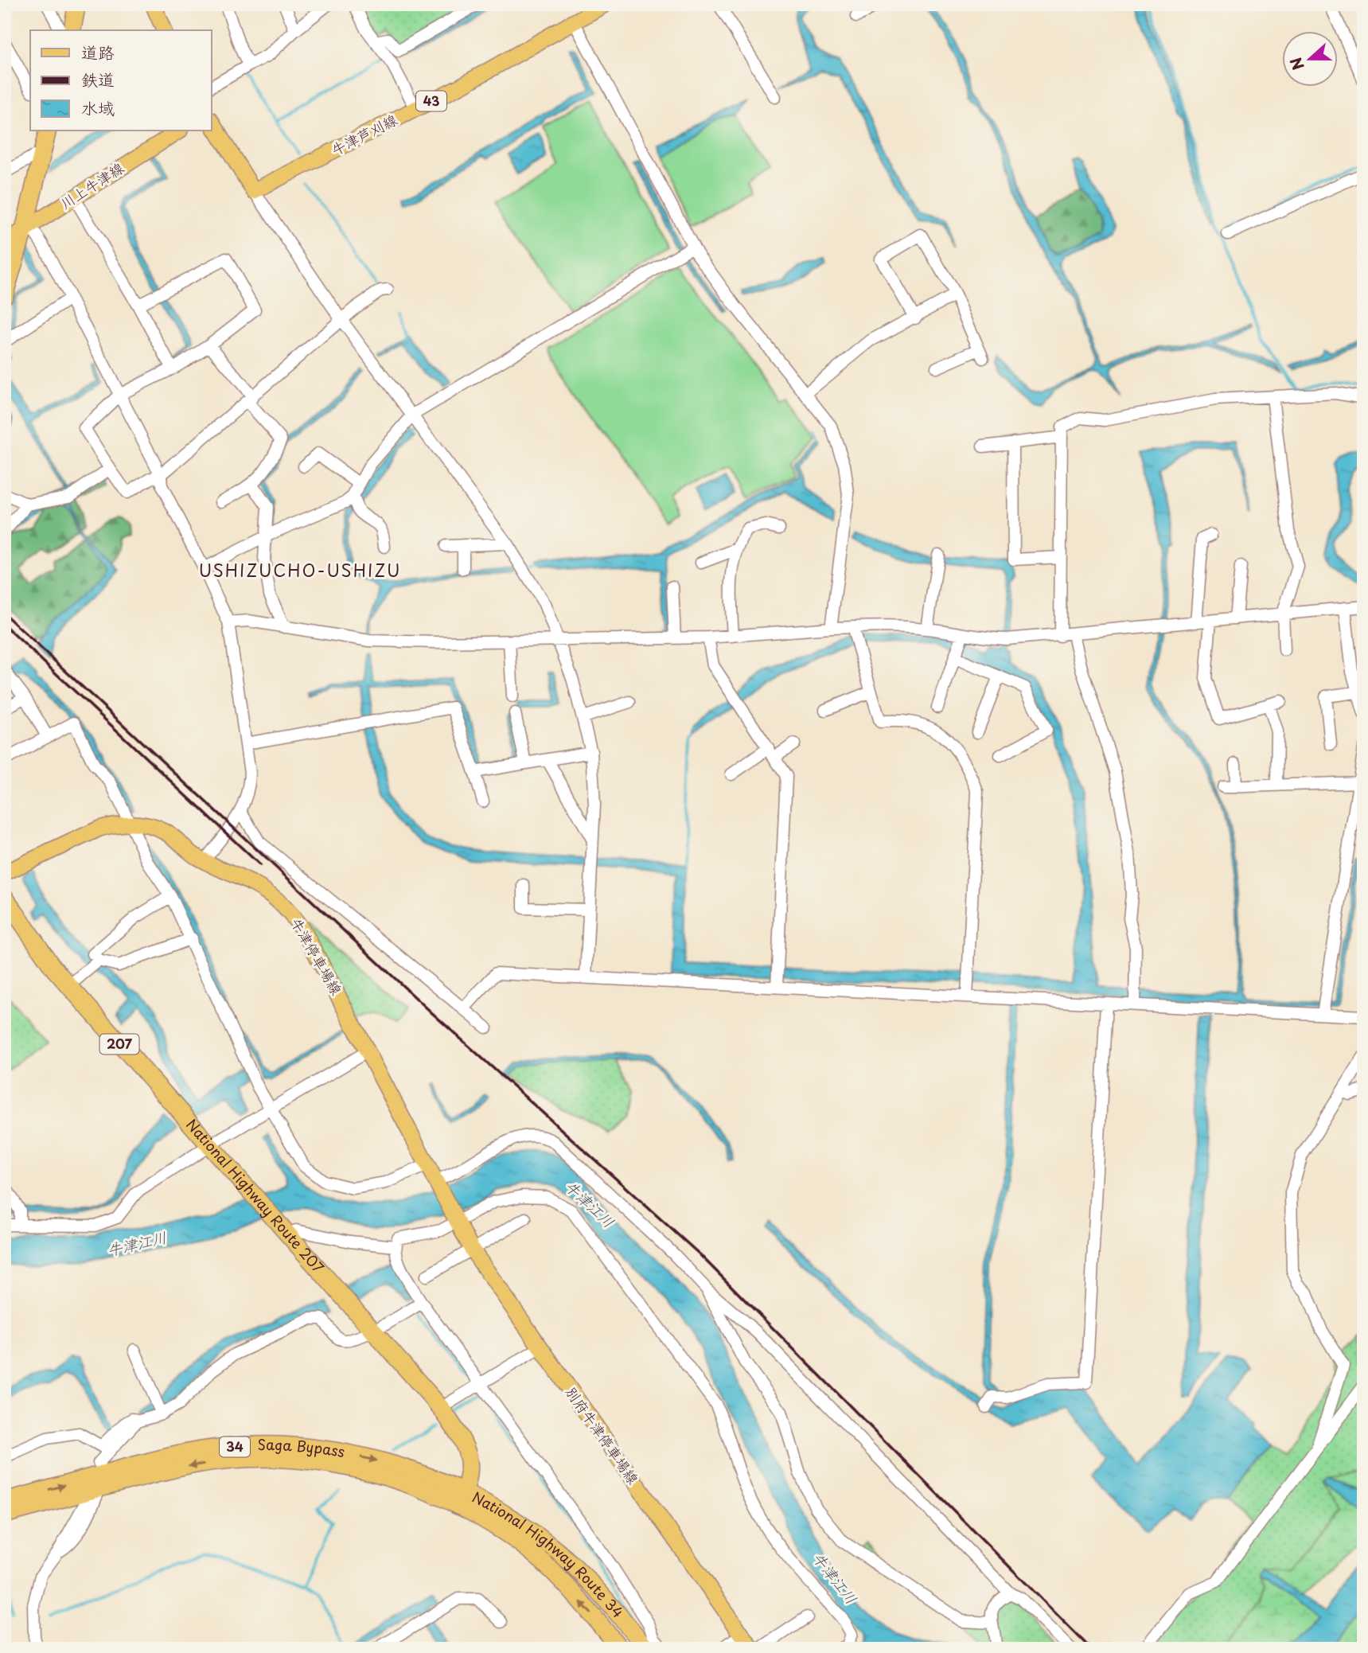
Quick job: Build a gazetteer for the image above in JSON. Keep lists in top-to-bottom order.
{
  "streets": {
    "highway": [
      "207",
      "National Highway Route 207",
      "34",
      "Saga Bypass",
      "National Highway Route 34"
    ],
    "main road": [
      "43",
      "牛津芦刈線",
      "川上牛津線",
      "牛津停車場線",
      "別府牛津停車場線"
    ]
  },
  "crossings": [
    ["National Highway Route 207", "Saga Bypass"],
    ["National Highway Route 207", "National Highway Route 34"],
    ["Saga Bypass", "National Highway Route 34"]
  ],
  "districts": ["USHIZUCHO-USHIZU"],
  "water": ["牛津江川"],
  "legend": ["道路", "鉄道", "水域"],
  "north": "left"
}
